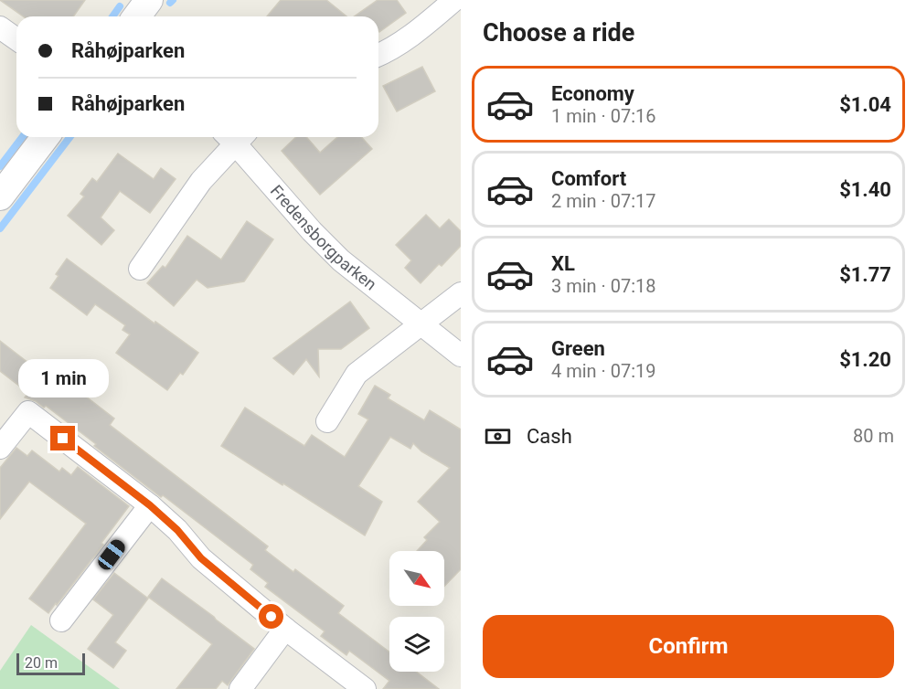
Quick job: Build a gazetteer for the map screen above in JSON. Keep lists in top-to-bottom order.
{
  "streets": {
    "street": ["Fredensborgparken"]
  },
  "scale_bar": "20 m",
  "north": "bottom right",
  "page": {
    "heading": "Choose a ride",
    "banner": ["Råhøjparken", "Råhøjparken"],
    "list": [
      {
        "name": "Economy",
        "note": "1 min · 07:16",
        "value": "$1.04"
      },
      {
        "name": "Comfort",
        "note": "2 min · 07:17",
        "value": "$1.40"
      },
      {
        "name": "XL",
        "note": "3 min · 07:18",
        "value": "$1.77"
      },
      {
        "name": "Green",
        "note": "4 min · 07:19",
        "value": "$1.20"
      }
    ],
    "bubble": "1 min",
    "pay": ["Cash", "80 m"],
    "buttons": "Confirm",
    "scale": "20 m"
  }
}
